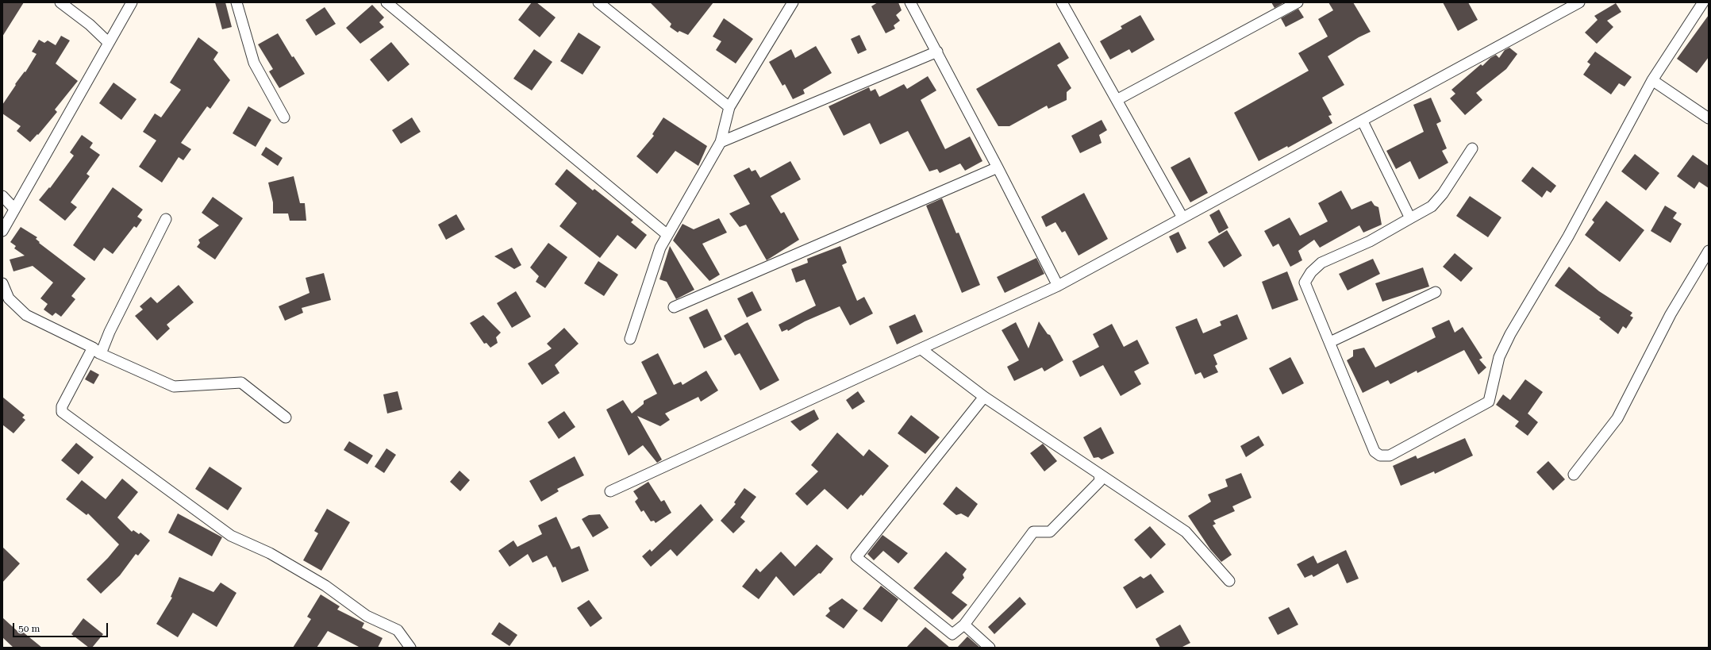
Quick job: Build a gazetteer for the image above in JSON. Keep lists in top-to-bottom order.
{
  "scale_bar": "50 m"
}
